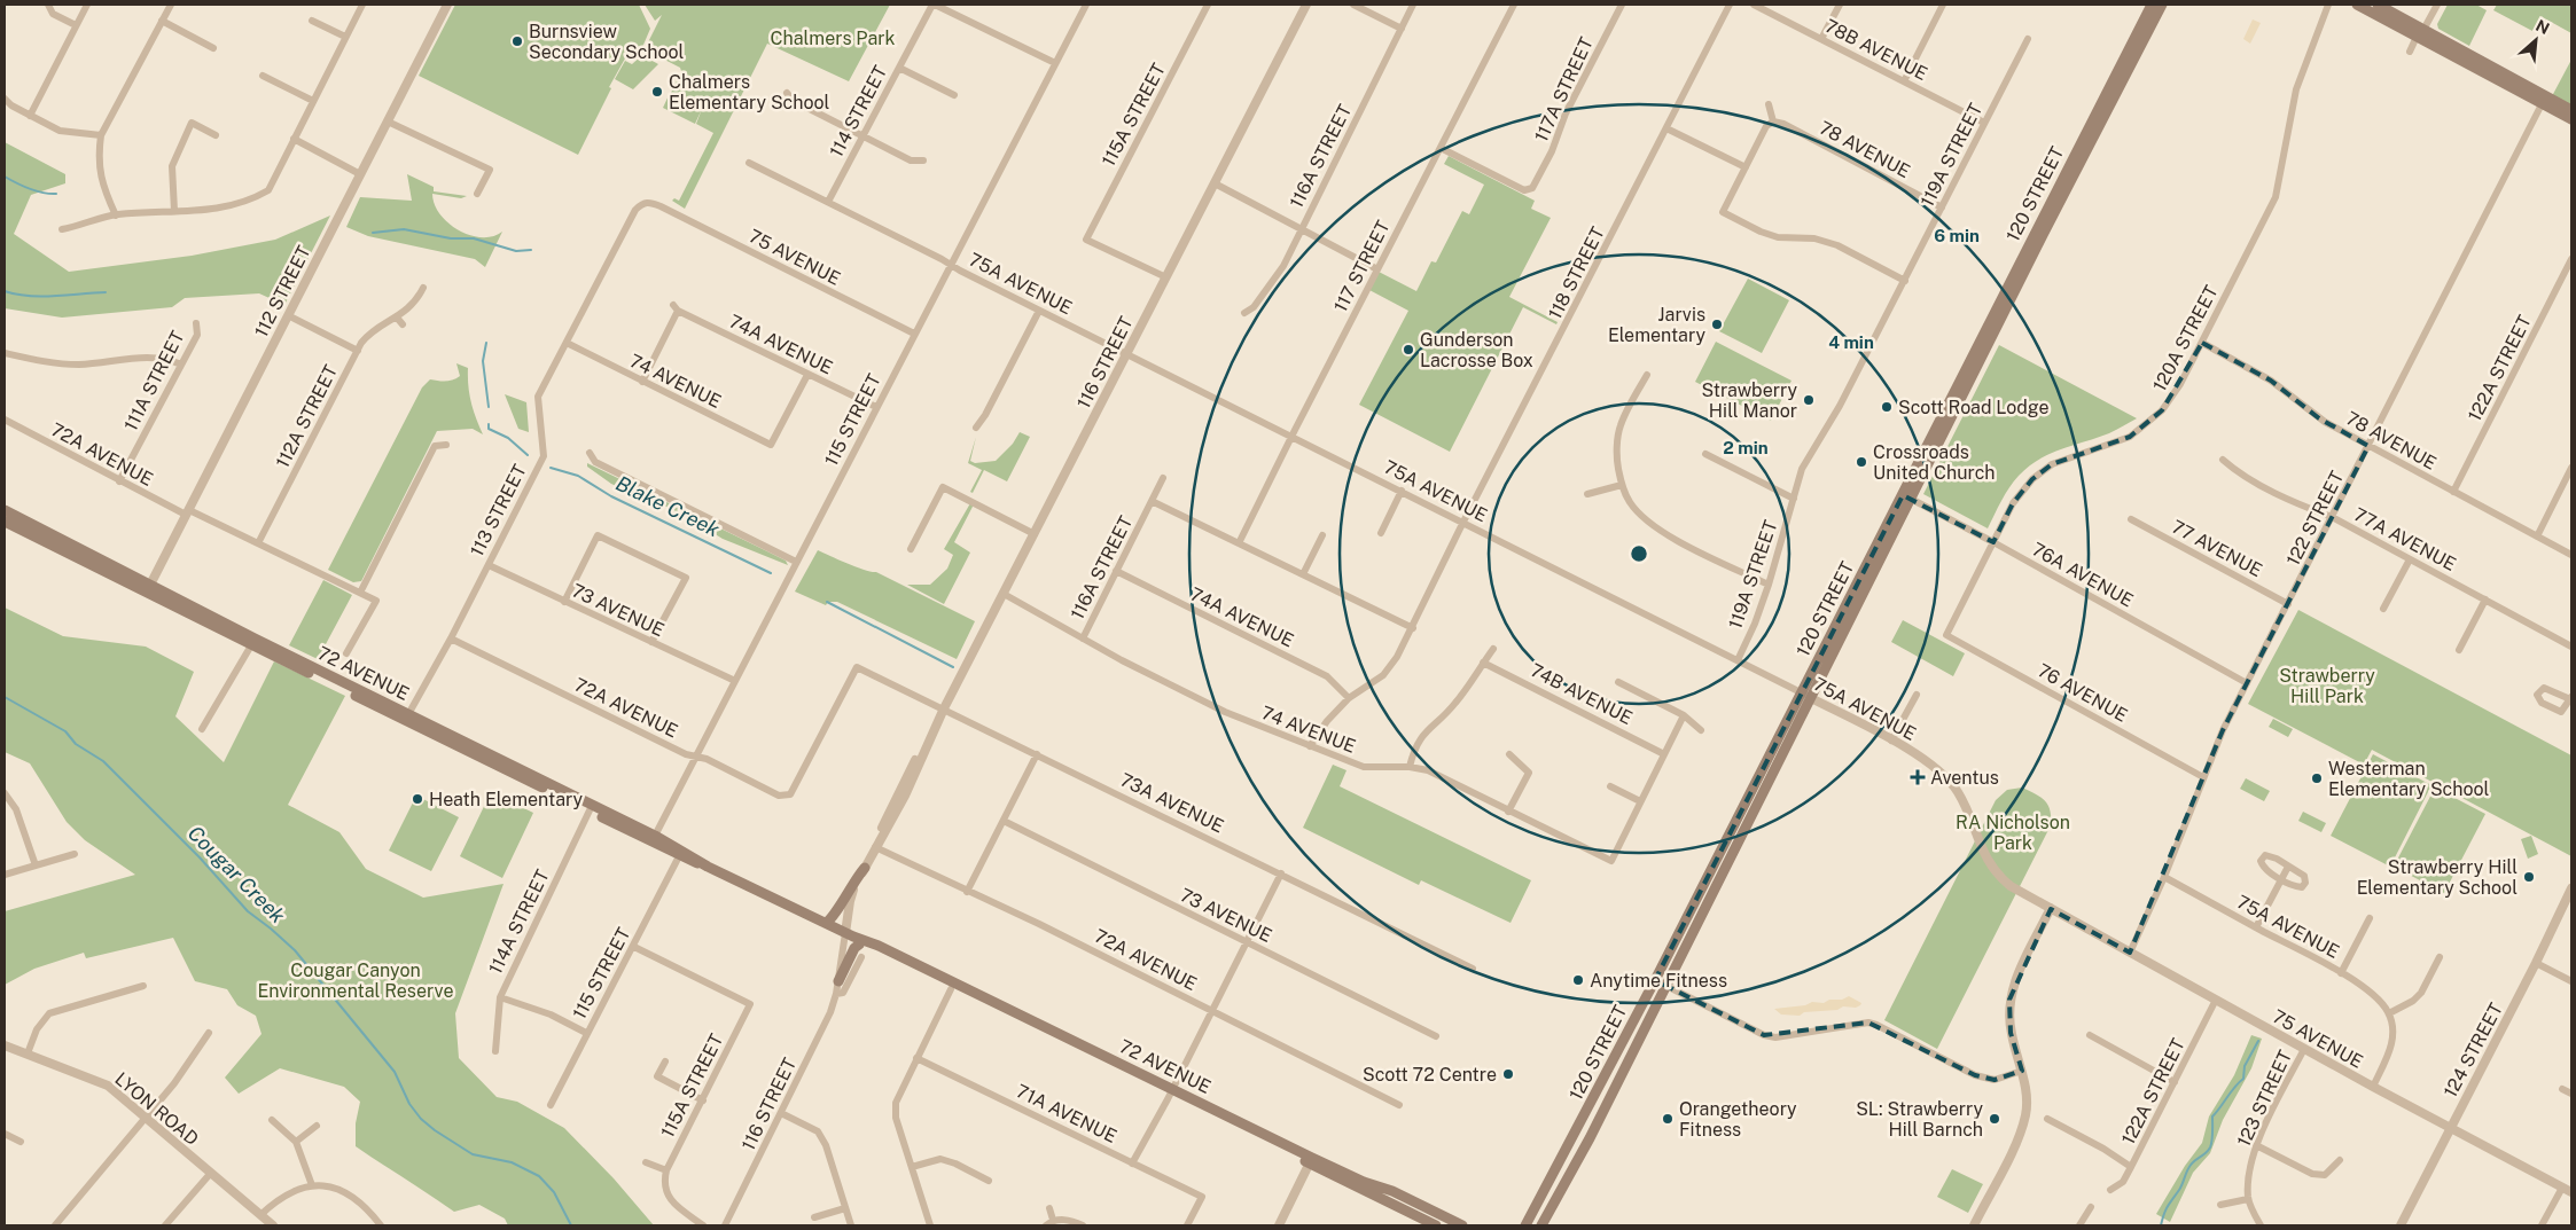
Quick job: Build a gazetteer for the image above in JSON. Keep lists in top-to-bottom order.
{
  "streets": {
    "main road": ["120 STREET", "72 AVENUE"],
    "street": [
      "78B AVENUE",
      "117A STREET",
      "114 STREET",
      "115A STREET",
      "78 AVENUE",
      "119A STREET",
      "116A STREET",
      "75 AVENUE",
      "117 STREET",
      "118 STREET",
      "75A AVENUE",
      "112 STREET",
      "120A STREET",
      "74A AVENUE",
      "116 STREET",
      "122A STREET",
      "111A STREET",
      "74 AVENUE",
      "112A STREET",
      "115 STREET",
      "72A AVENUE",
      "113 STREET",
      "122 STREET",
      "77A AVENUE",
      "77 AVENUE",
      "76A AVENUE",
      "73 AVENUE",
      "76 AVENUE",
      "74B AVENUE",
      "73A AVENUE",
      "114A STREET",
      "124 STREET",
      "123 STREET",
      "LYON ROAD",
      "71A AVENUE"
    ]
  },
  "crossings": [
    ["78B AVENUE", "119A STREET"],
    ["117A STREET", "117 STREET"],
    ["114 STREET", "75A AVENUE"],
    ["115A STREET", "116 STREET"],
    ["115A STREET", "115 STREET"],
    ["78 AVENUE", "119A STREET"],
    ["78 AVENUE", "120A STREET"],
    ["78 AVENUE", "122A STREET"],
    ["78 AVENUE", "122 STREET"],
    ["119A STREET", "75A AVENUE"],
    ["116A STREET", "74A AVENUE"],
    ["116A STREET", "74 AVENUE"],
    ["120 STREET", "75A AVENUE"],
    ["120 STREET", "76A AVENUE"],
    ["75 AVENUE", "75A AVENUE"],
    ["75 AVENUE", "122A STREET"],
    ["75 AVENUE", "115 STREET"],
    ["75 AVENUE", "113 STREET"],
    ["75 AVENUE", "122 STREET"],
    ["75 AVENUE", "124 STREET"],
    ["75 AVENUE", "123 STREET"],
    ["117 STREET", "75A AVENUE"],
    ["118 STREET", "75A AVENUE"],
    ["118 STREET", "74A AVENUE"],
    ["118 STREET", "74 AVENUE"],
    ["75A AVENUE", "116 STREET"],
    ["75A AVENUE", "115 STREET"],
    ["75A AVENUE", "122 STREET"],
    ["112 STREET", "72A AVENUE"],
    ["112 STREET", "72 AVENUE"],
    ["120A STREET", "76A AVENUE"],
    ["120A STREET", "76 AVENUE"],
    ["74A AVENUE", "74 AVENUE"],
    ["74A AVENUE", "115 STREET"],
    ["116 STREET", "74 AVENUE"],
    ["116 STREET", "72A AVENUE"],
    ["116 STREET", "72 AVENUE"],
    ["116 STREET", "73A AVENUE"],
    ["111A STREET", "72A AVENUE"],
    ["74 AVENUE", "113 STREET"],
    ["112A STREET", "72A AVENUE"],
    ["115 STREET", "72A AVENUE"],
    ["115 STREET", "73 AVENUE"],
    ["115 STREET", "72 AVENUE"],
    ["72A AVENUE", "113 STREET"],
    ["72A AVENUE", "73A AVENUE"],
    ["113 STREET", "73 AVENUE"],
    ["113 STREET", "72 AVENUE"],
    ["122 STREET", "77A AVENUE"],
    ["122 STREET", "77 AVENUE"],
    ["122 STREET", "76A AVENUE"],
    ["122 STREET", "76 AVENUE"],
    ["72 AVENUE", "114A STREET"]
  ],
  "water": ["Blake Creek", "Cougar Creek"],
  "parks": [
    "Chalmers Park",
    "Strawberry Hill Park",
    "RA Nicholson Park",
    "Cougar Canyon Environmental Reserve"
  ],
  "places": {
    "other": [
      "Burnsview Secondary School",
      "Chalmers Elementary School",
      "Jarvis Elementary",
      "Gunderson Lacrosse Box",
      "Strawberry Hill Manor",
      "Scott Road Lodge",
      "Crossroads United Church",
      "Westerman Elementary School",
      "Heath Elementary",
      "Strawberry Hill Elementary School",
      "Anytime Fitness",
      "Scott 72 Centre",
      "Orangetheory Fitness",
      "SL: Strawberry Hill Barnch"
    ],
    "health": ["Aventus"]
  },
  "north": "top right",
  "rings": ["6 min", "4 min", "2 min"]
}
